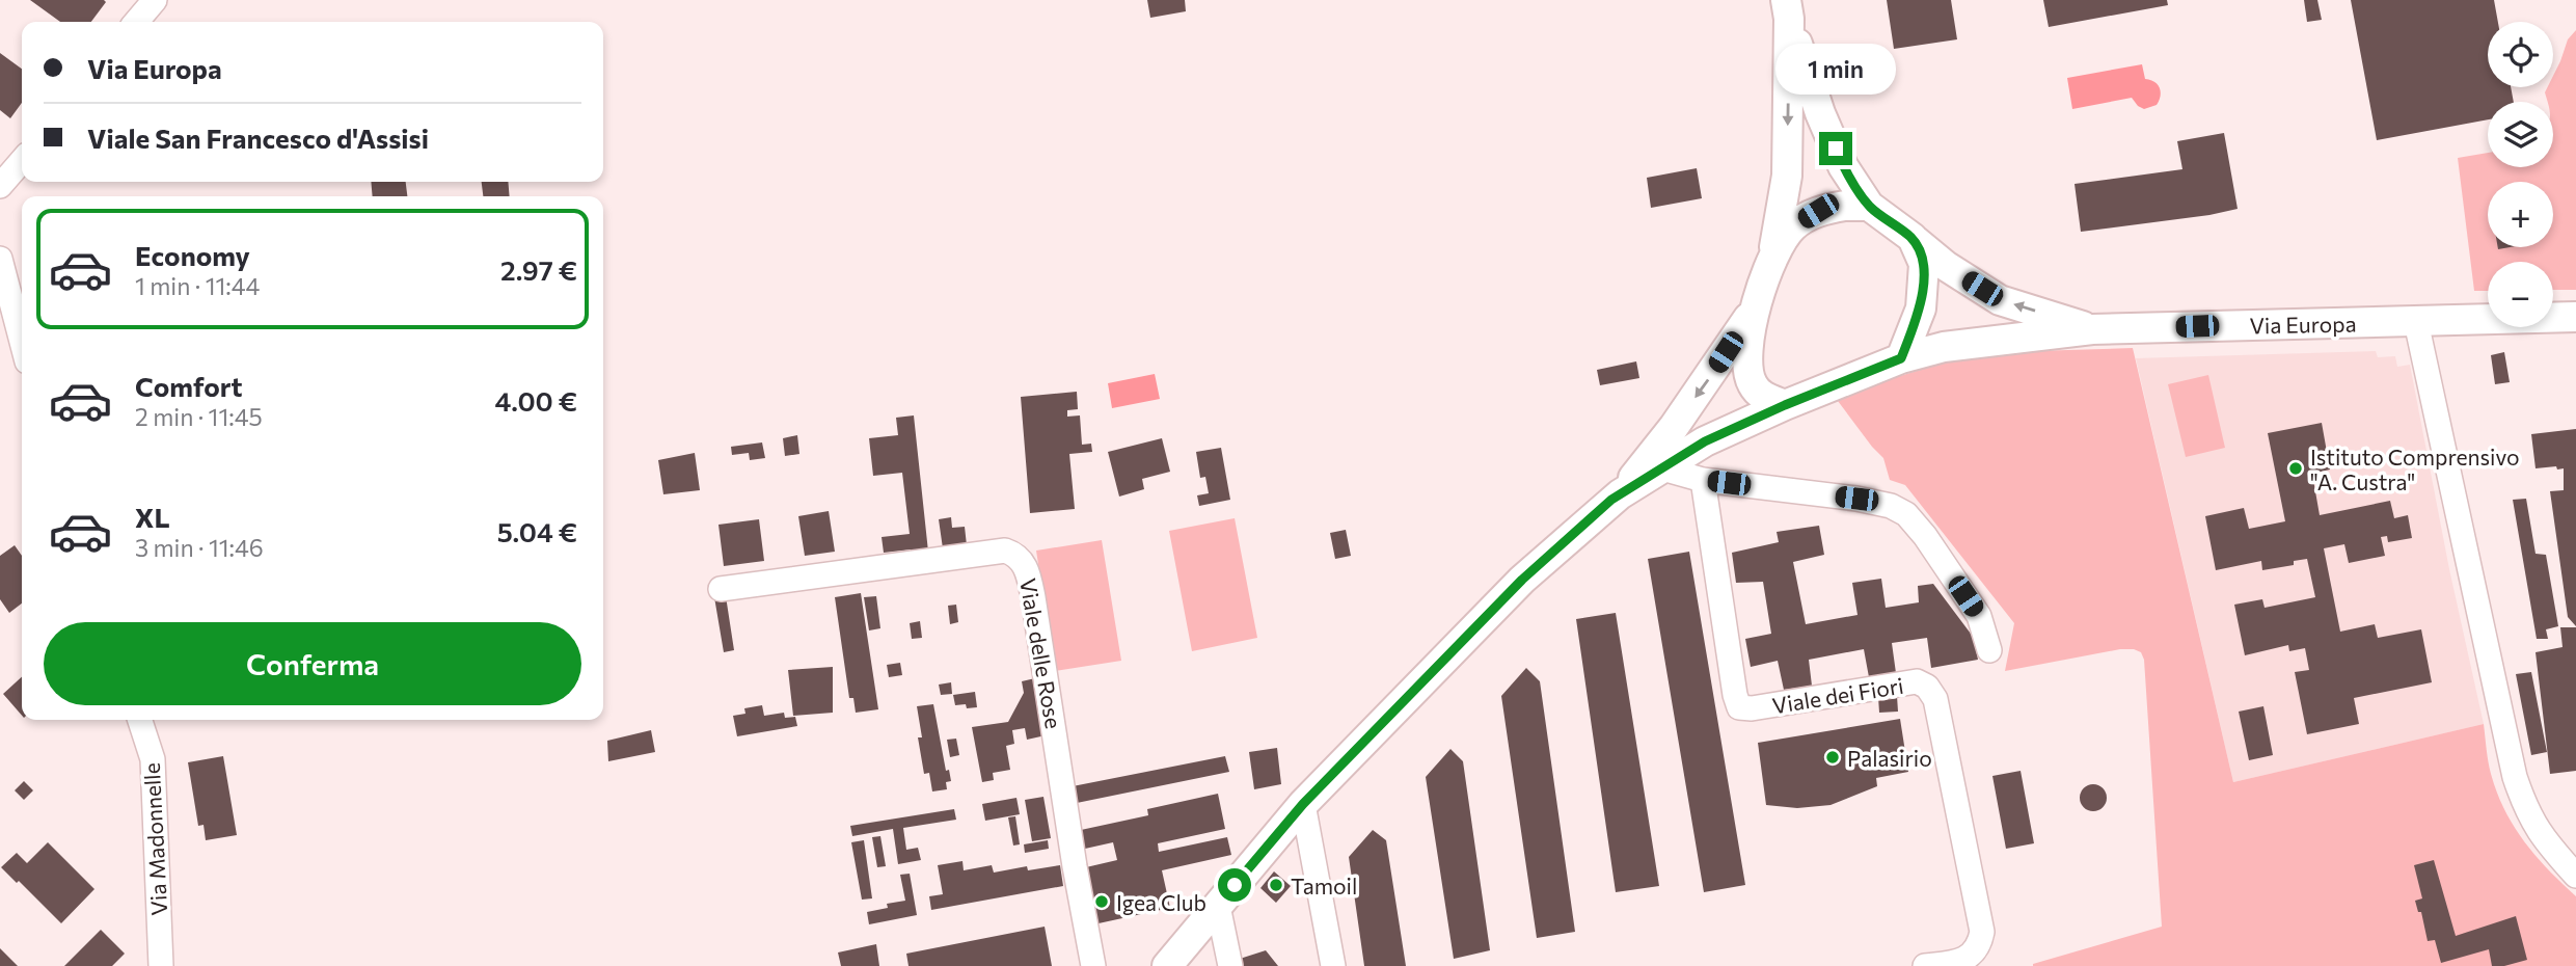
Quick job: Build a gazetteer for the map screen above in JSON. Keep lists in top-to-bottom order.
{
  "streets": {
    "street": [
      "Via Europa",
      "Viale delle Rose",
      "Viale dei Fiori",
      "Via Madonnelle"
    ]
  },
  "places": [
    "Istituto Comprensivo \"A. Custra\"",
    "Palasirio",
    "Tamoil",
    "Igea Club"
  ],
  "page": {
    "map_buttons": ["+", "−"],
    "banner": ["Via Europa", "Viale San Francesco d'Assisi"],
    "bubble": "1 min",
    "list": [
      {
        "name": "Economy",
        "note": "1 min · 11:44",
        "value": "2.97 €"
      },
      {
        "name": "Comfort",
        "note": "2 min · 11:45",
        "value": "4.00 €"
      },
      {
        "name": "XL",
        "note": "3 min · 11:46",
        "value": "5.04 €"
      }
    ],
    "buttons": "Conferma"
  }
}
